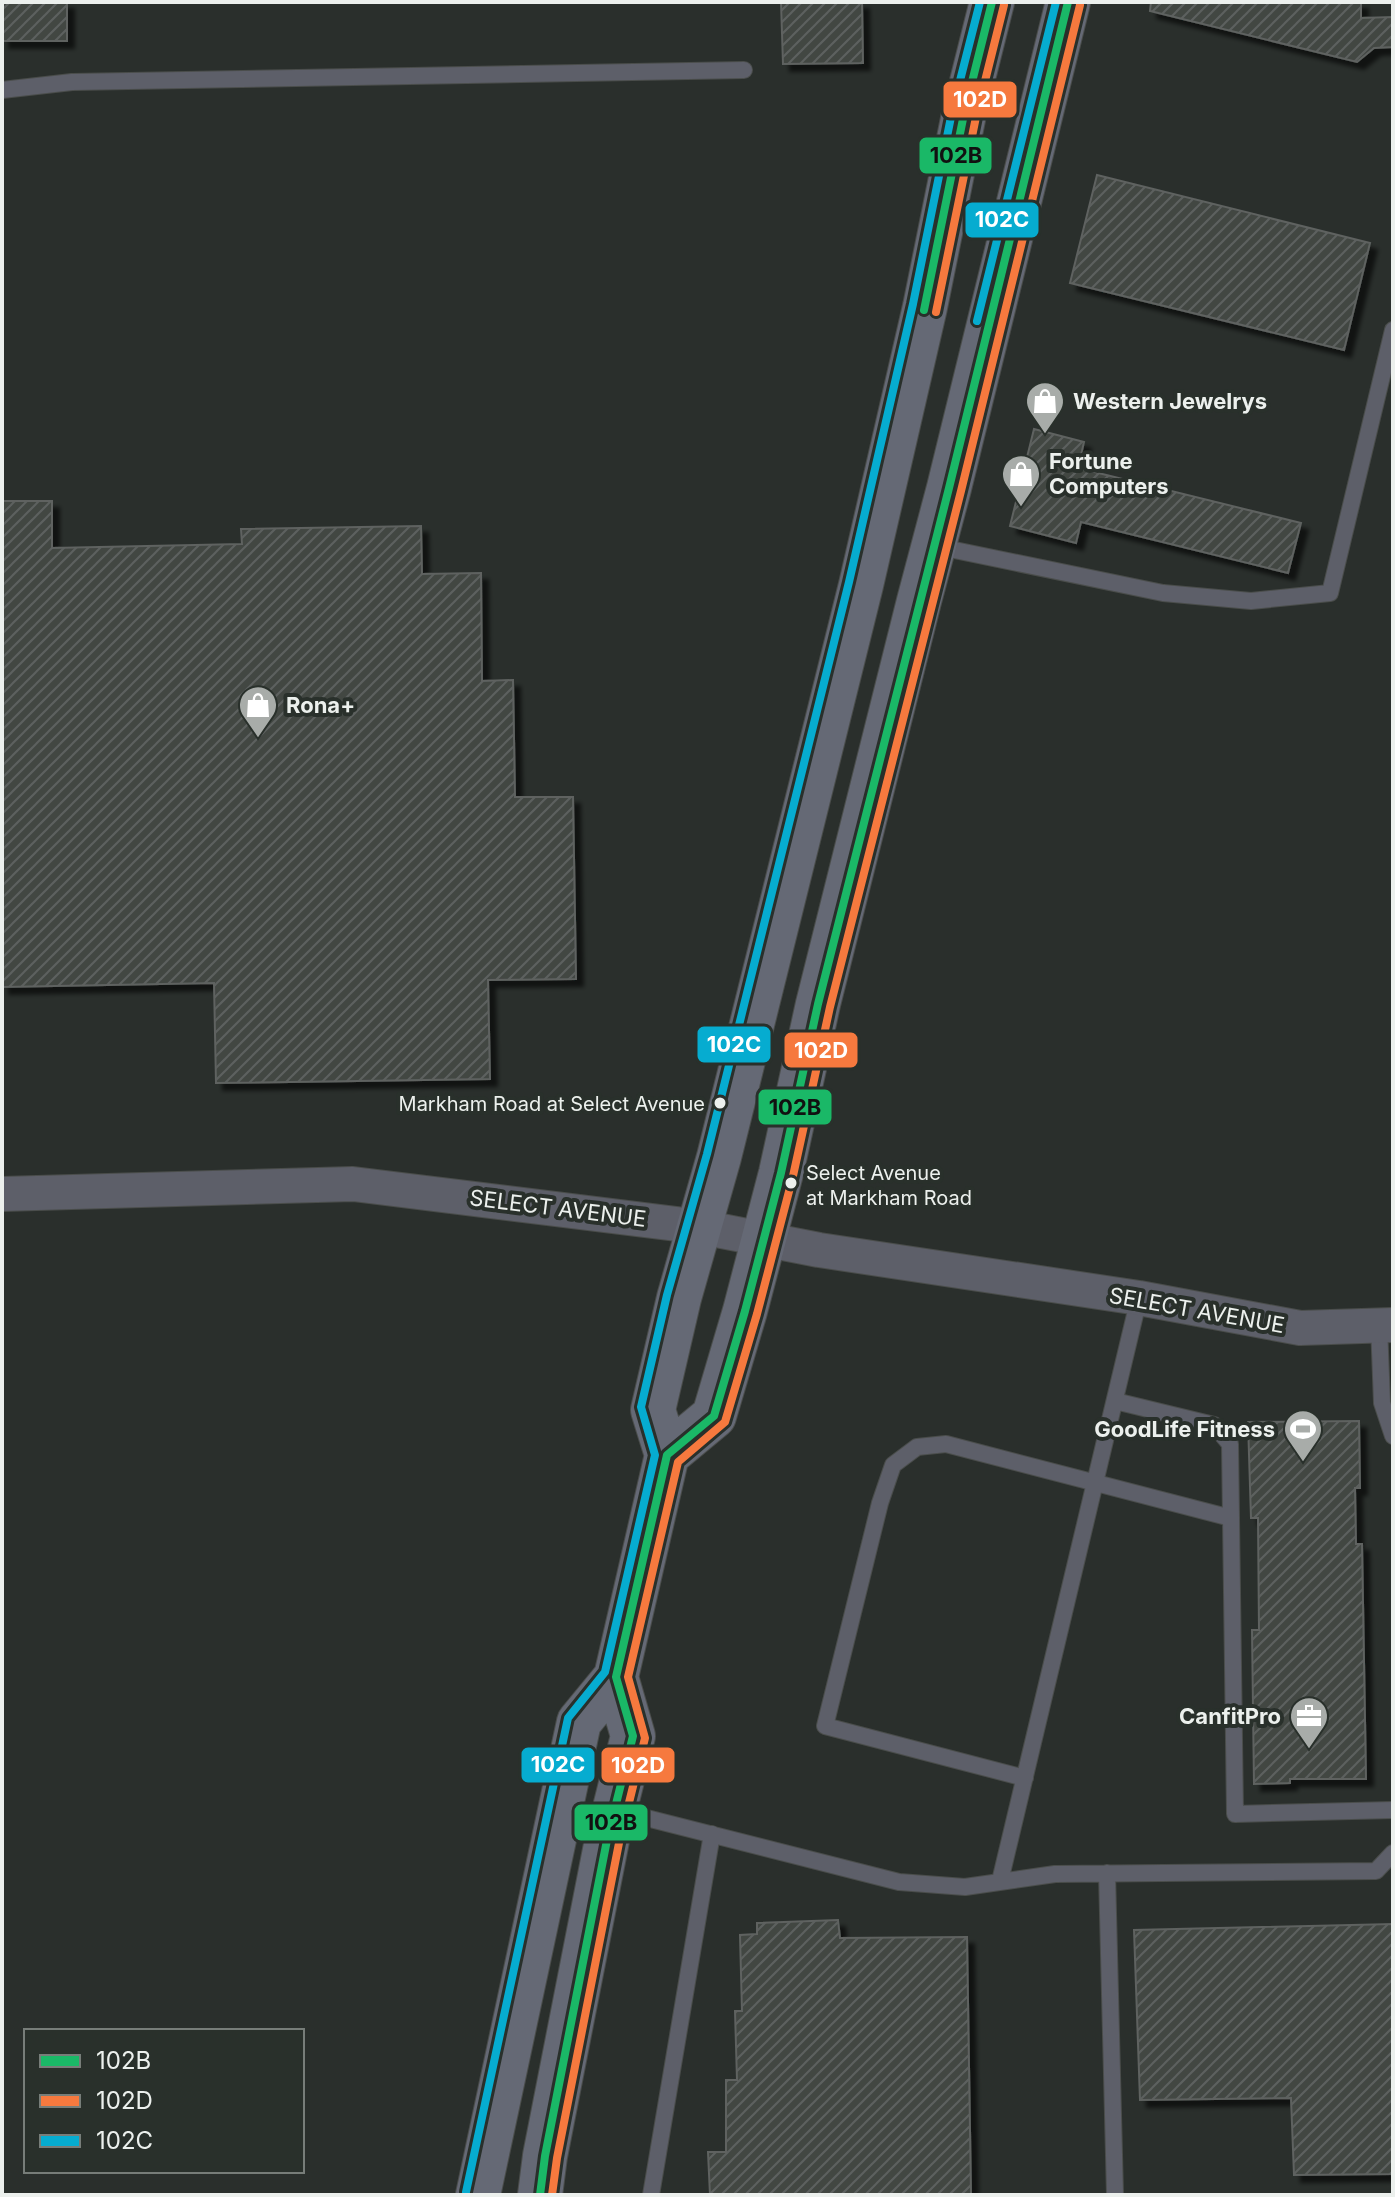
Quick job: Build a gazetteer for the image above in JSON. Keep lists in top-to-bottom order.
{
  "streets": {
    "street": ["SELECT AVENUE"]
  },
  "places": {
    "shop": ["Western Jewelrys", "Fortune Computers", "Rona+"],
    "other": ["Markham Road at Select Avenue", "Select Avenue at Markham Road"],
    "sports": ["GoodLife Fitness"],
    "office": ["CanfitPro"]
  },
  "lines": ["transit line 102B", "transit line 102C", "transit line 102D"],
  "legend": ["102B", "102D", "102C"]
}
